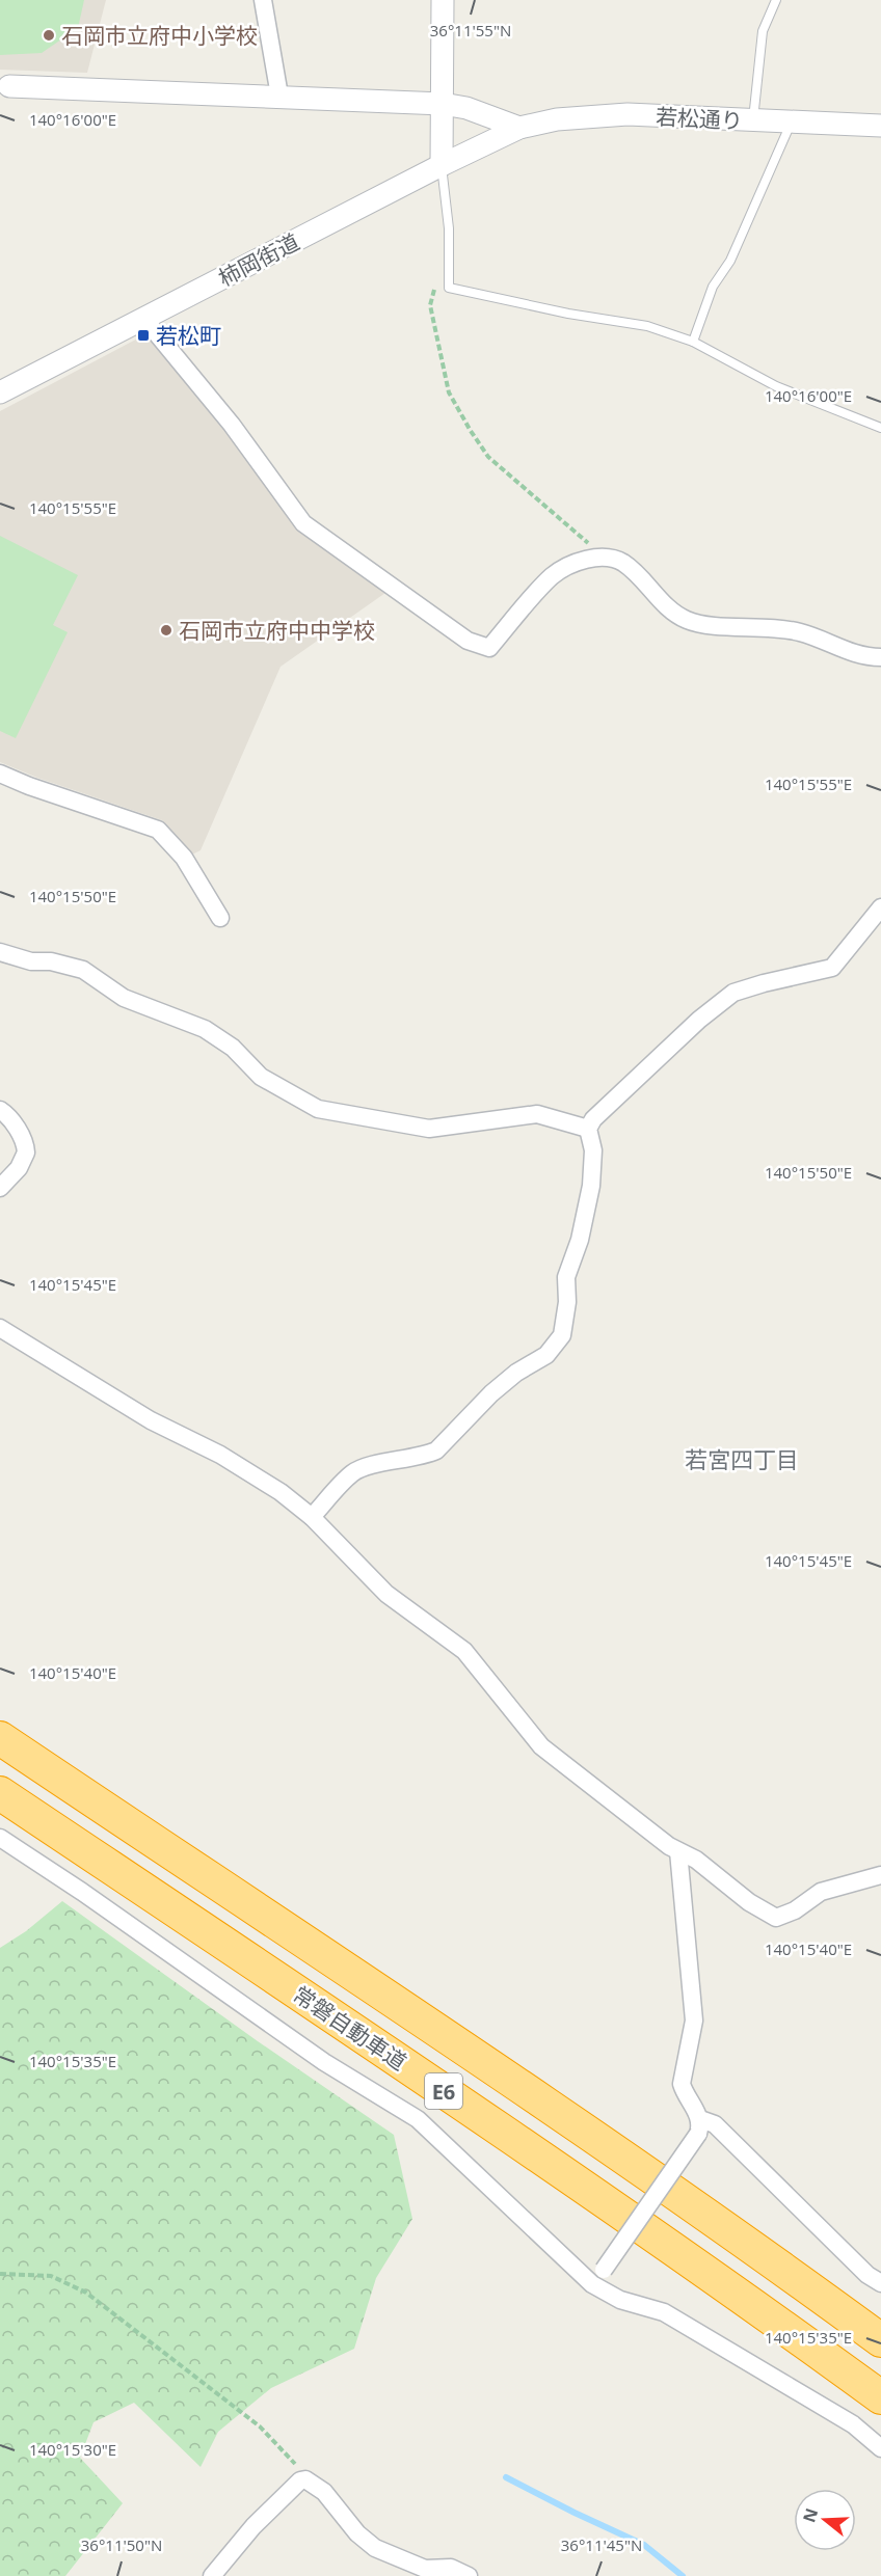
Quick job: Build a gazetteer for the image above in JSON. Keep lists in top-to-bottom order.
{
  "streets": {
    "highway": ["常磐自動車道", "E6"],
    "street": ["若松通り", "柿岡街道"]
  },
  "crossings": [
    ["若松通り", "柿岡街道"]
  ],
  "districts": ["若宮四丁目"],
  "places": {
    "other": ["石岡市立府中小学校", "石岡市立府中中学校"],
    "transit": ["若松町"]
  },
  "north": "left",
  "coordinates": [
    "36°11'55\"N",
    "140°16'00\"E",
    "140°15'55\"E",
    "140°15'50\"E",
    "140°15'45\"E",
    "140°15'40\"E",
    "140°15'35\"E",
    "140°15'30\"E",
    "36°11'50\"N",
    "36°11'45\"N"
  ]
}
